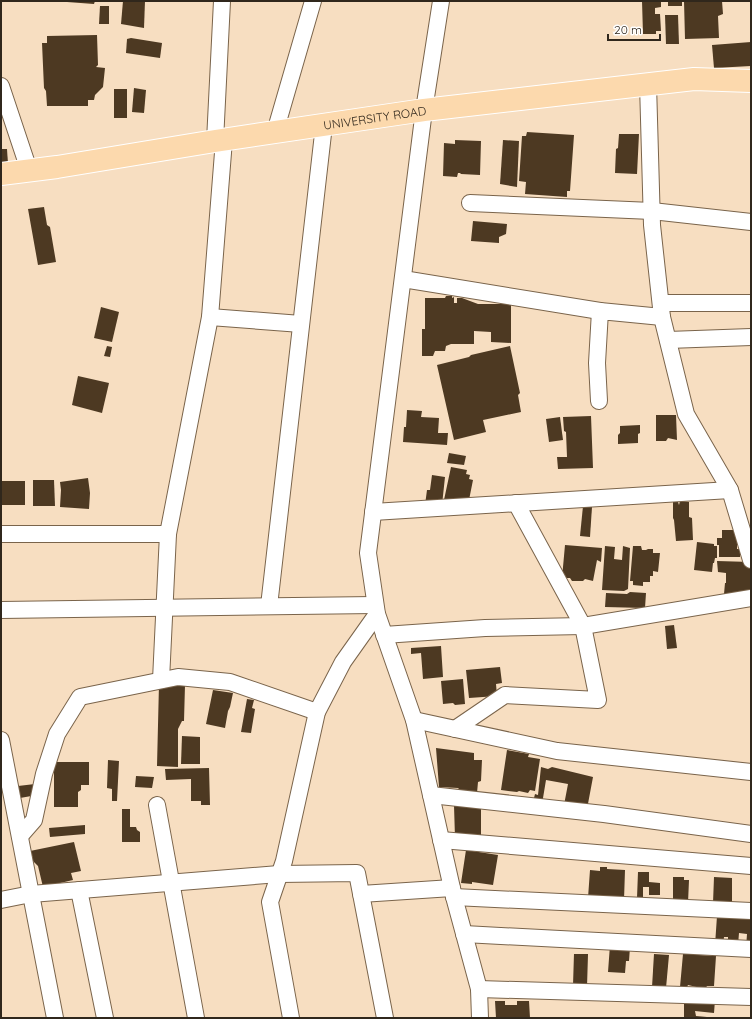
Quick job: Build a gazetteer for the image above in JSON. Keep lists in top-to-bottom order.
{
  "streets": {
    "main road": ["UNIVERSITY ROAD"]
  },
  "scale_bar": "20 m"
}
